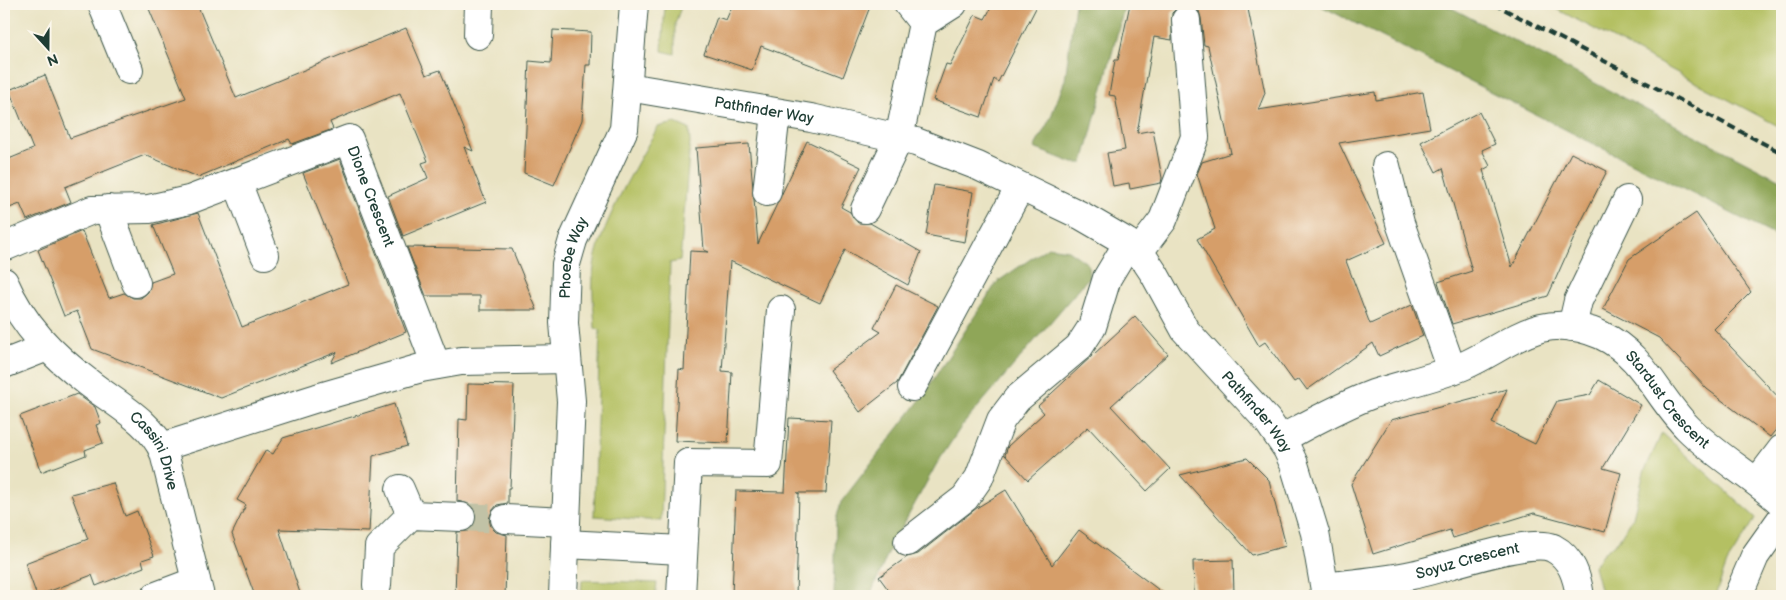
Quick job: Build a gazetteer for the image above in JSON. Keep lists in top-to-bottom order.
{
  "streets": {
    "street": [
      "Pathfinder Way",
      "Dione Crescent",
      "Phoebe Way",
      "Stardust Crescent",
      "Cassini Drive",
      "Soyuz Crescent"
    ]
  },
  "crossings": [
    ["Pathfinder Way", "Phoebe Way"],
    ["Pathfinder Way", "Stardust Crescent"],
    ["Pathfinder Way", "Soyuz Crescent"]
  ],
  "north": "bottom"
}
